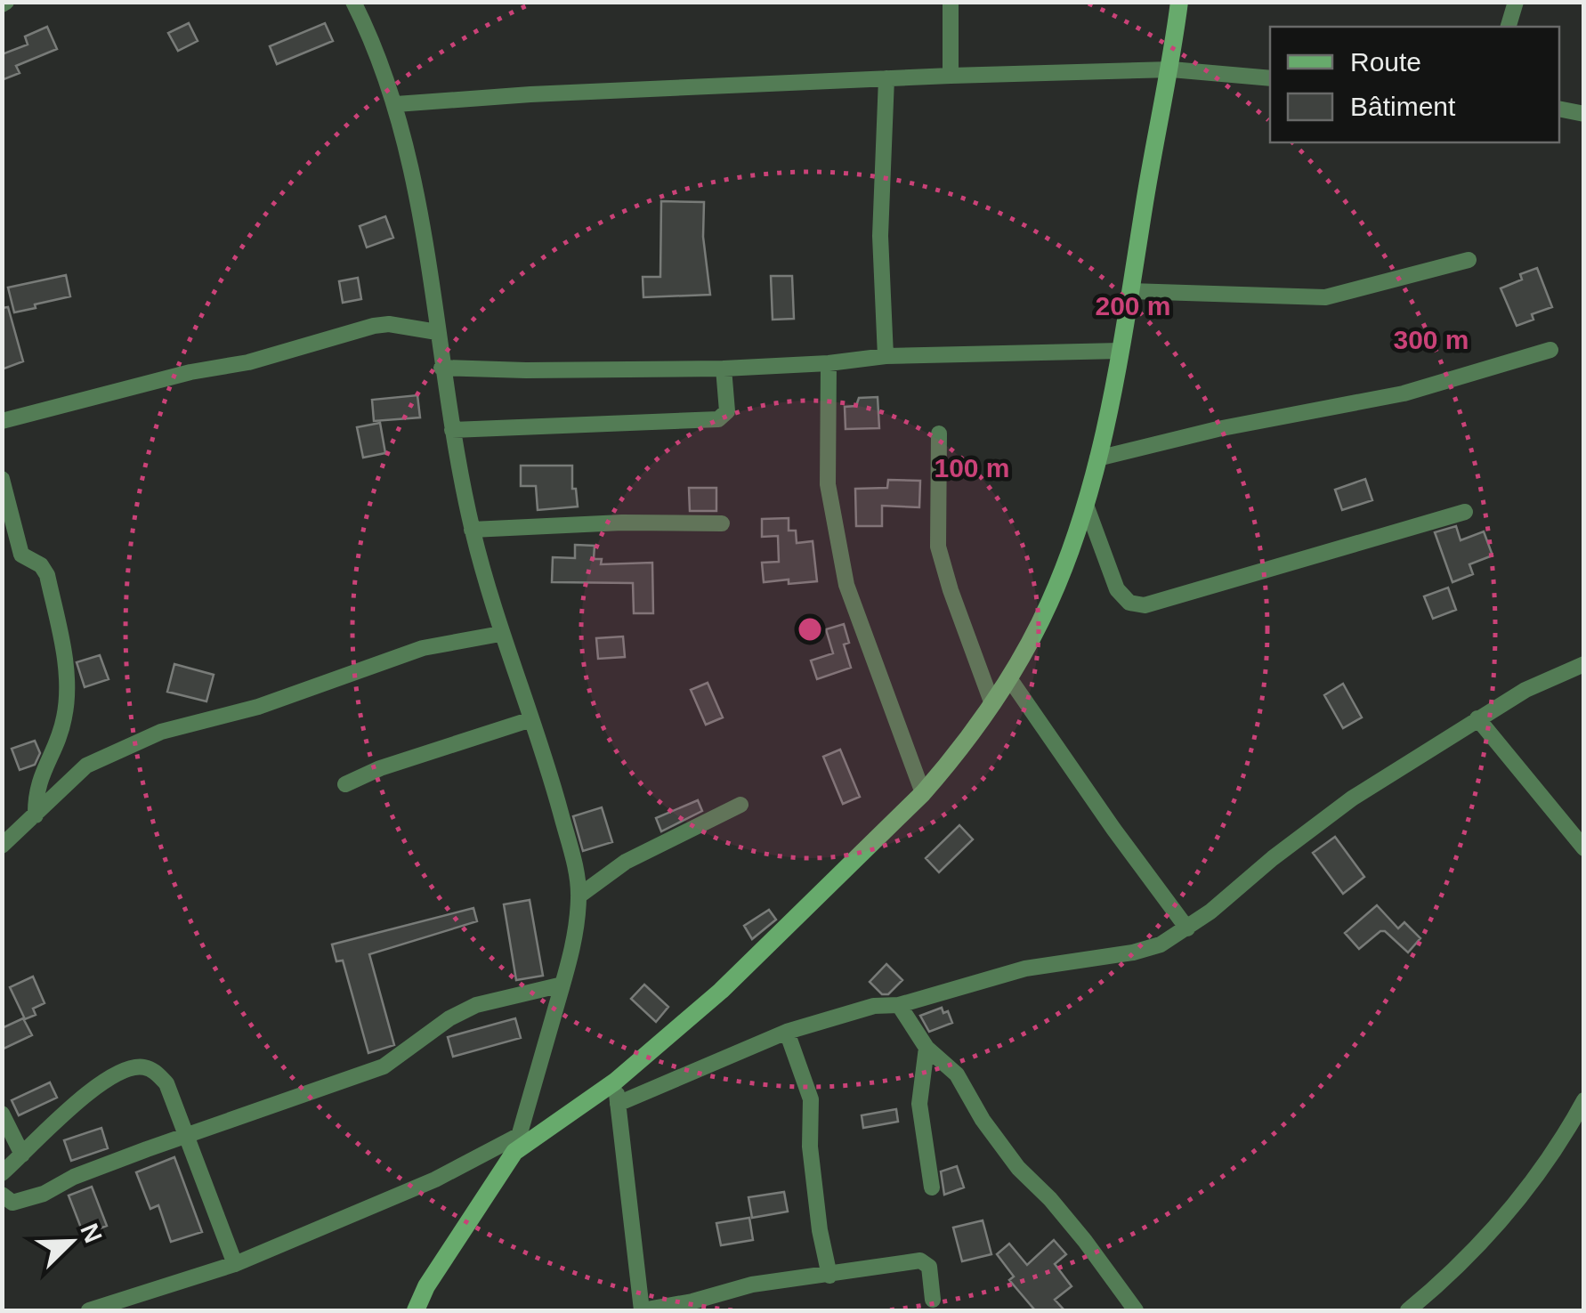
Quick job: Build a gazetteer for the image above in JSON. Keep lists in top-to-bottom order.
{
  "legend": ["Route", "Bâtiment"],
  "north": "top right",
  "rings": ["200 m", "300 m", "100 m"]
}
